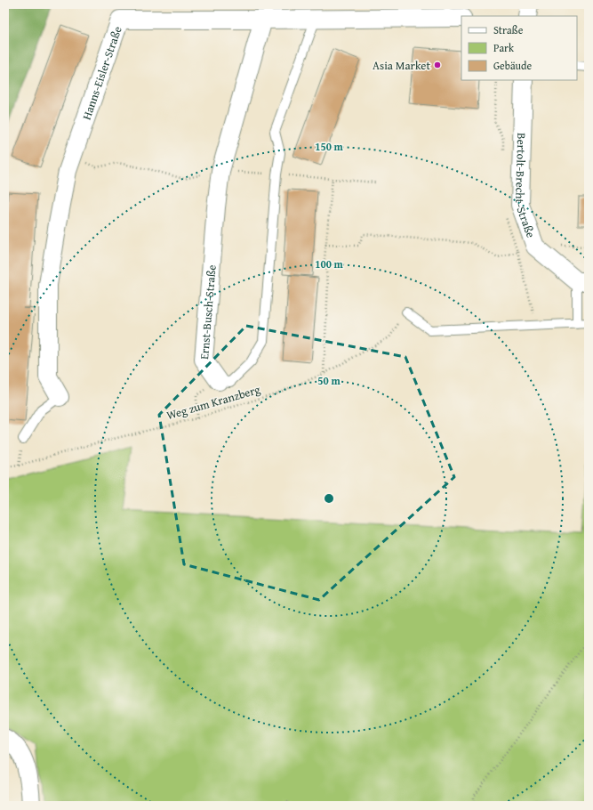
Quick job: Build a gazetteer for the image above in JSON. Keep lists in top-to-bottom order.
{
  "streets": {
    "street": ["Hanns-Eisler-Straße", "Bertolt-Brecht-Straße", "Ernst-Busch-Straße"],
    "path": ["Weg zum Kranzberg"]
  },
  "crossings": [
    ["Hanns-Eisler-Straße", "Ernst-Busch-Straße"]
  ],
  "places": ["Asia Market"],
  "legend": ["Straße", "Park", "Gebäude"],
  "rings": ["150 m", "100 m", "50 m"]
}
